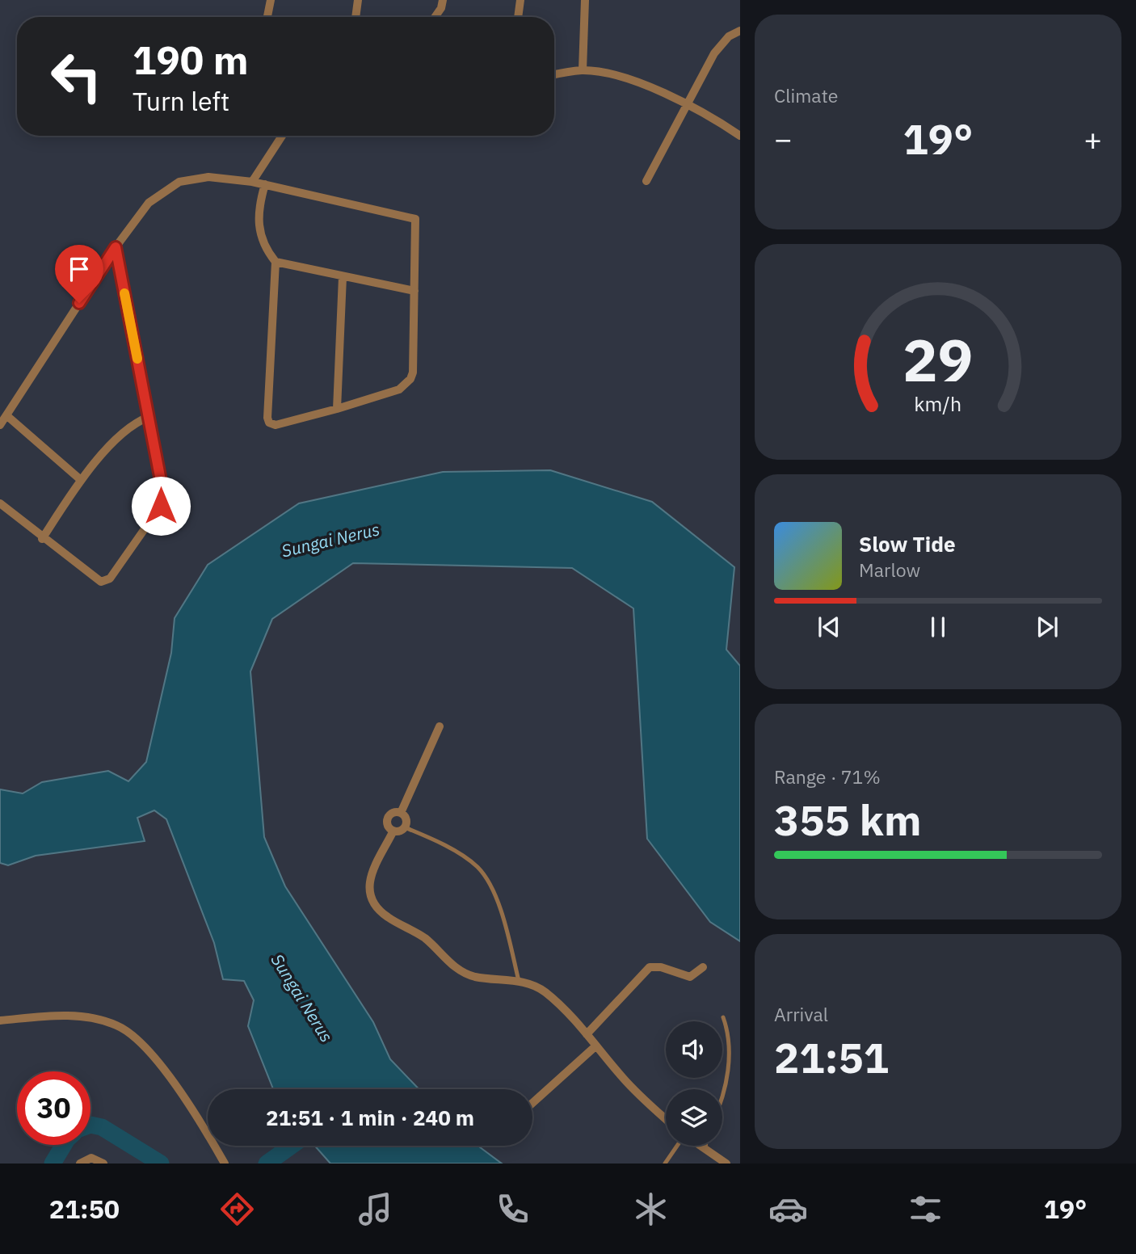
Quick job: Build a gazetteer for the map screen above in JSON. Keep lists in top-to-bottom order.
{
  "water": ["Sungai Nerus"],
  "page": {
    "tile": [
      "Climate",
      ["Range · 71%", "355 km"],
      ["Arrival", "21:51"]
    ],
    "turn": ["190 m", "Turn left"],
    "heat": ["−", "19°", "+"],
    "song": ["Slow Tide", "Marlow"],
    "limit": "30",
    "trip": "21:51 · 1 min · 240 m",
    "tabs": ["21:50", "19°"],
    "gauge": ["29", "km/h"]
  }
}
